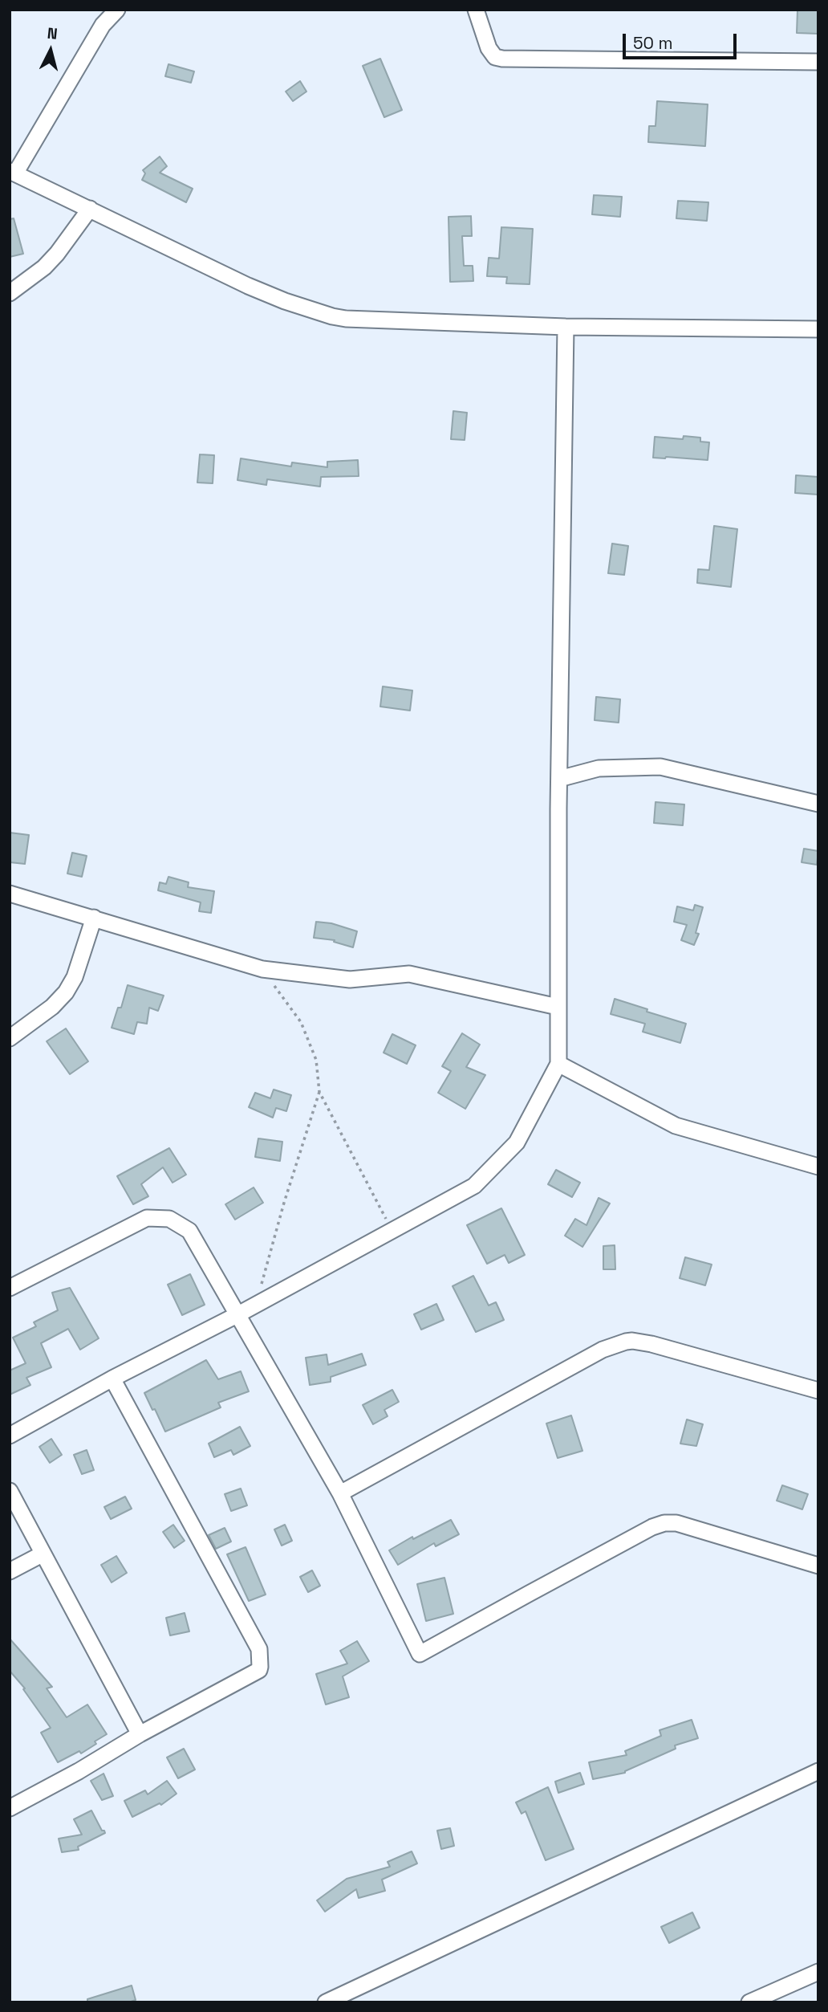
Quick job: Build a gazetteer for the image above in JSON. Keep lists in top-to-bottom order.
{
  "scale_bar": "50 m",
  "north": "top"
}
